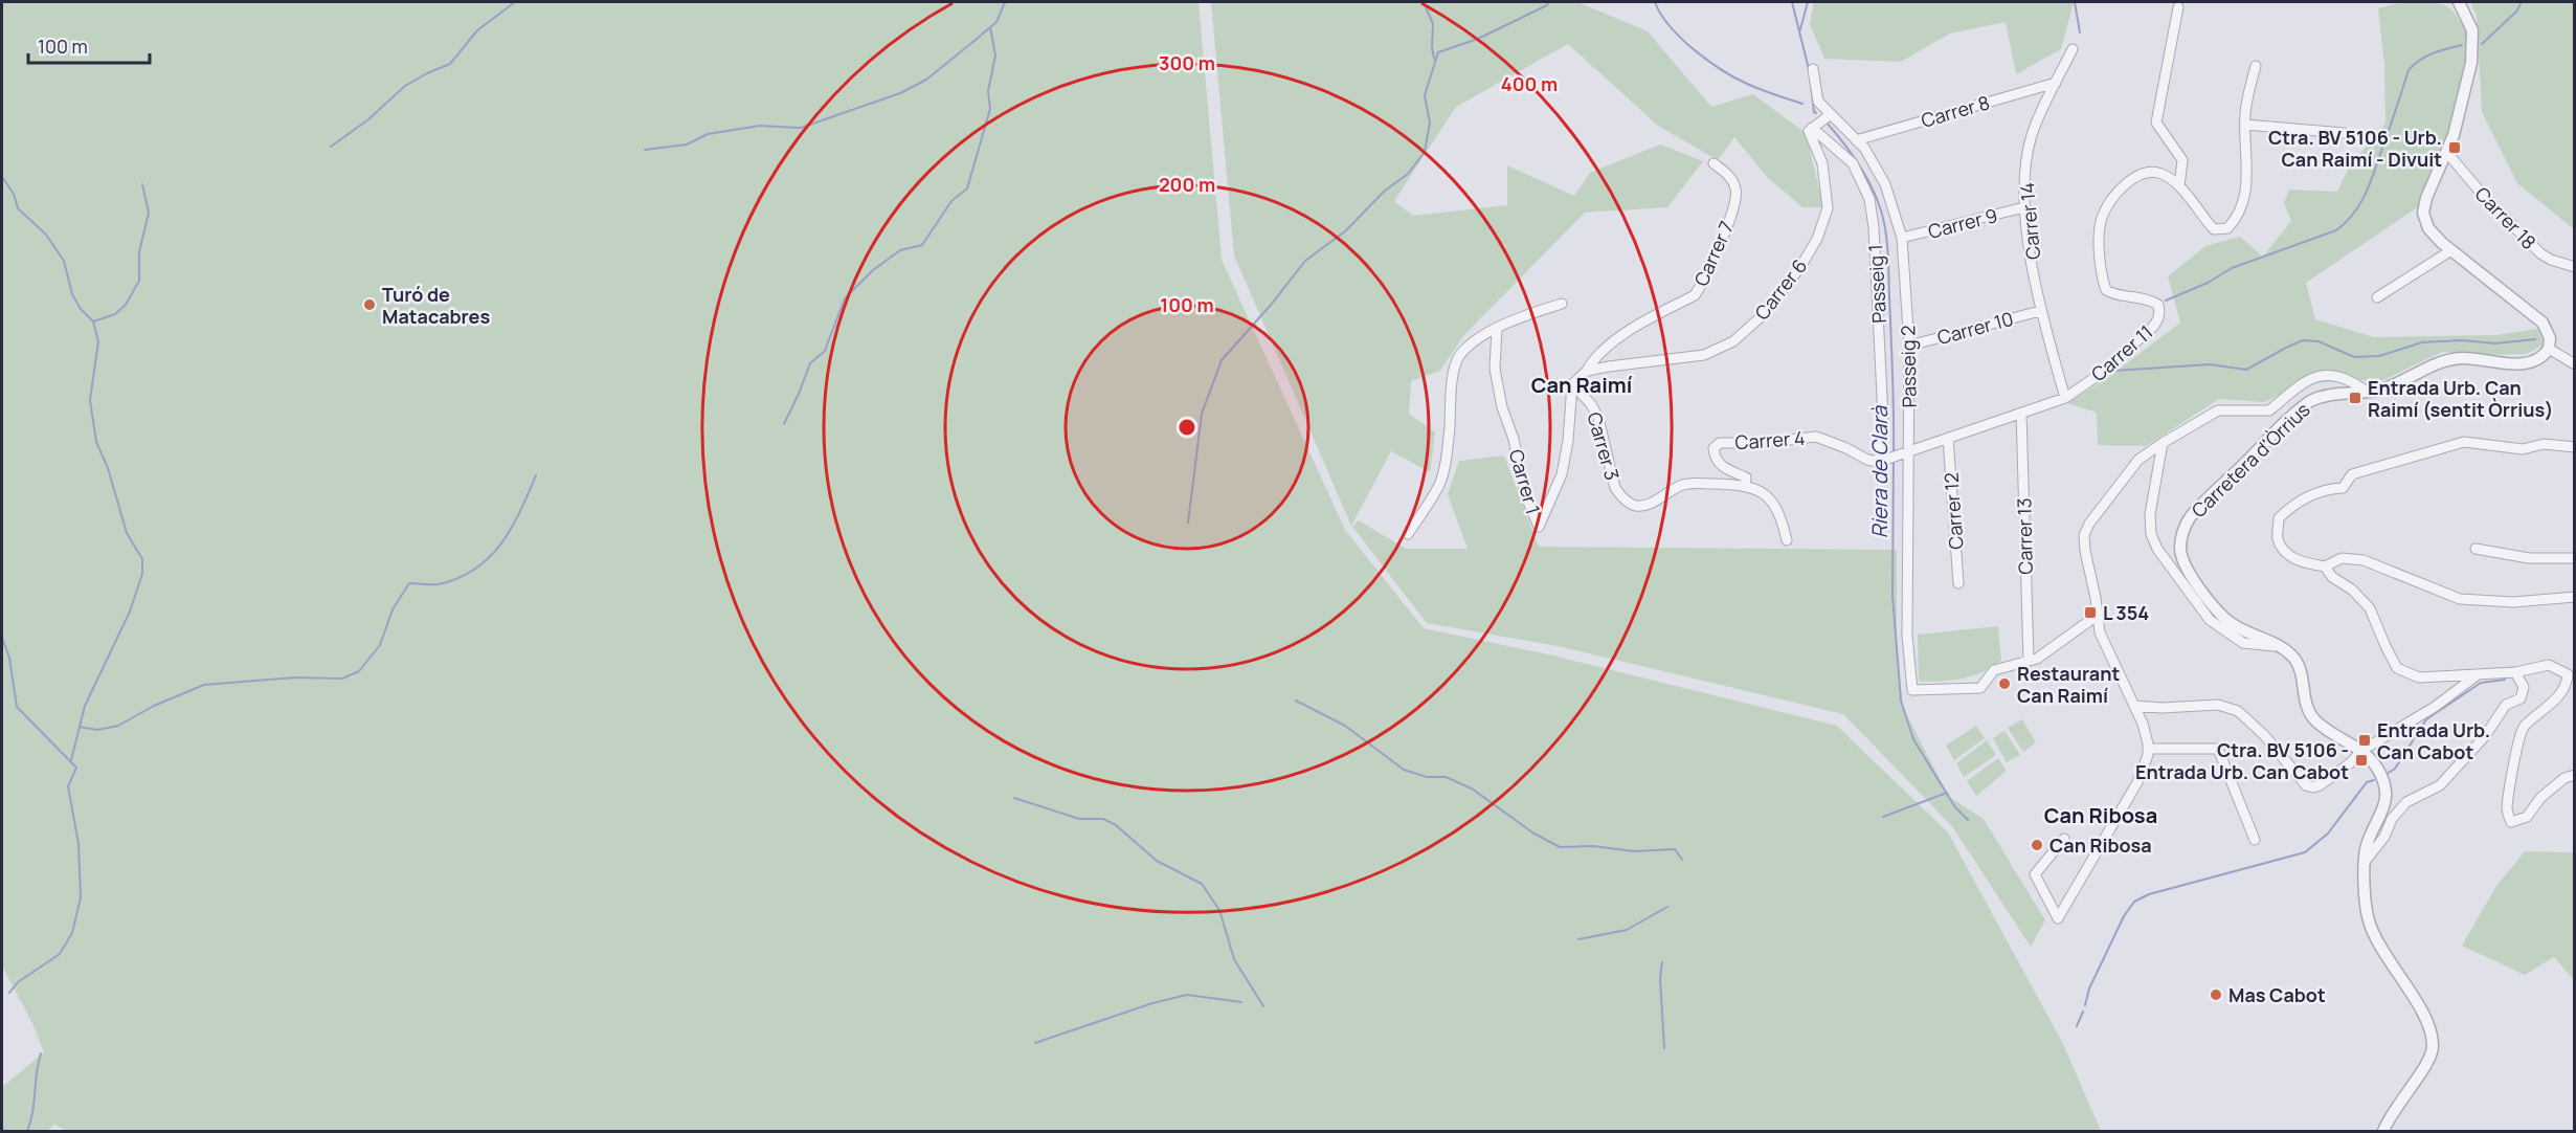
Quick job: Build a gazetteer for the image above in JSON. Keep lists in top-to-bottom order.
{
  "streets": {
    "street": [
      "Carrer 8",
      "Carrer 18",
      "Carrer 14",
      "Carrer 9",
      "Carrer 7",
      "Passeig 1",
      "Carrer 6",
      "Carrer 10",
      "Carrer 11",
      "Passeig 2",
      "Carrer 4",
      "Carrer 3",
      "Carretera d'Òrrius",
      "Carrer 1",
      "Carrer 12",
      "Carrer 13"
    ]
  },
  "crossings": [
    ["Carrer 8", "Carrer 14"],
    ["Carrer 8", "Passeig 2"],
    ["Carrer 14", "Carrer 9"],
    ["Carrer 14", "Carrer 10"],
    ["Carrer 14", "Carrer 11"],
    ["Carrer 9", "Passeig 2"],
    ["Carrer 7", "Carrer 6"],
    ["Passeig 1", "Carrer 6"],
    ["Passeig 1", "Carrer 11"],
    ["Passeig 1", "Carrer 4"],
    ["Carrer 10", "Passeig 2"],
    ["Carrer 11", "Passeig 2"],
    ["Carrer 11", "Carrer 4"],
    ["Carrer 11", "Carrer 12"],
    ["Carrer 11", "Carrer 13"],
    ["Passeig 2", "Carrer 13"],
    ["Carrer 4", "Carrer 3"],
    ["Carrer 3", "Carrer 1"]
  ],
  "districts": ["Can Raimí", "Can Ribosa"],
  "water": ["Riera de Clarà"],
  "places": {
    "transit": [
      "Ctra. BV 5106 - Urb. Can Raimí - Divuit",
      "Entrada Urb. Can Raimí (sentit Òrrius)",
      "L 354",
      "Entrada Urb. Can Cabot",
      "Ctra. BV 5106 - Entrada Urb. Can Cabot"
    ],
    "other": [
      "Turó de Matacabres",
      "Restaurant Can Raimí",
      "Can Ribosa",
      "Mas Cabot"
    ]
  },
  "scale_bar": "100 m",
  "rings": [
    "300 m",
    "400 m",
    "200 m",
    "100 m"
  ]
}
